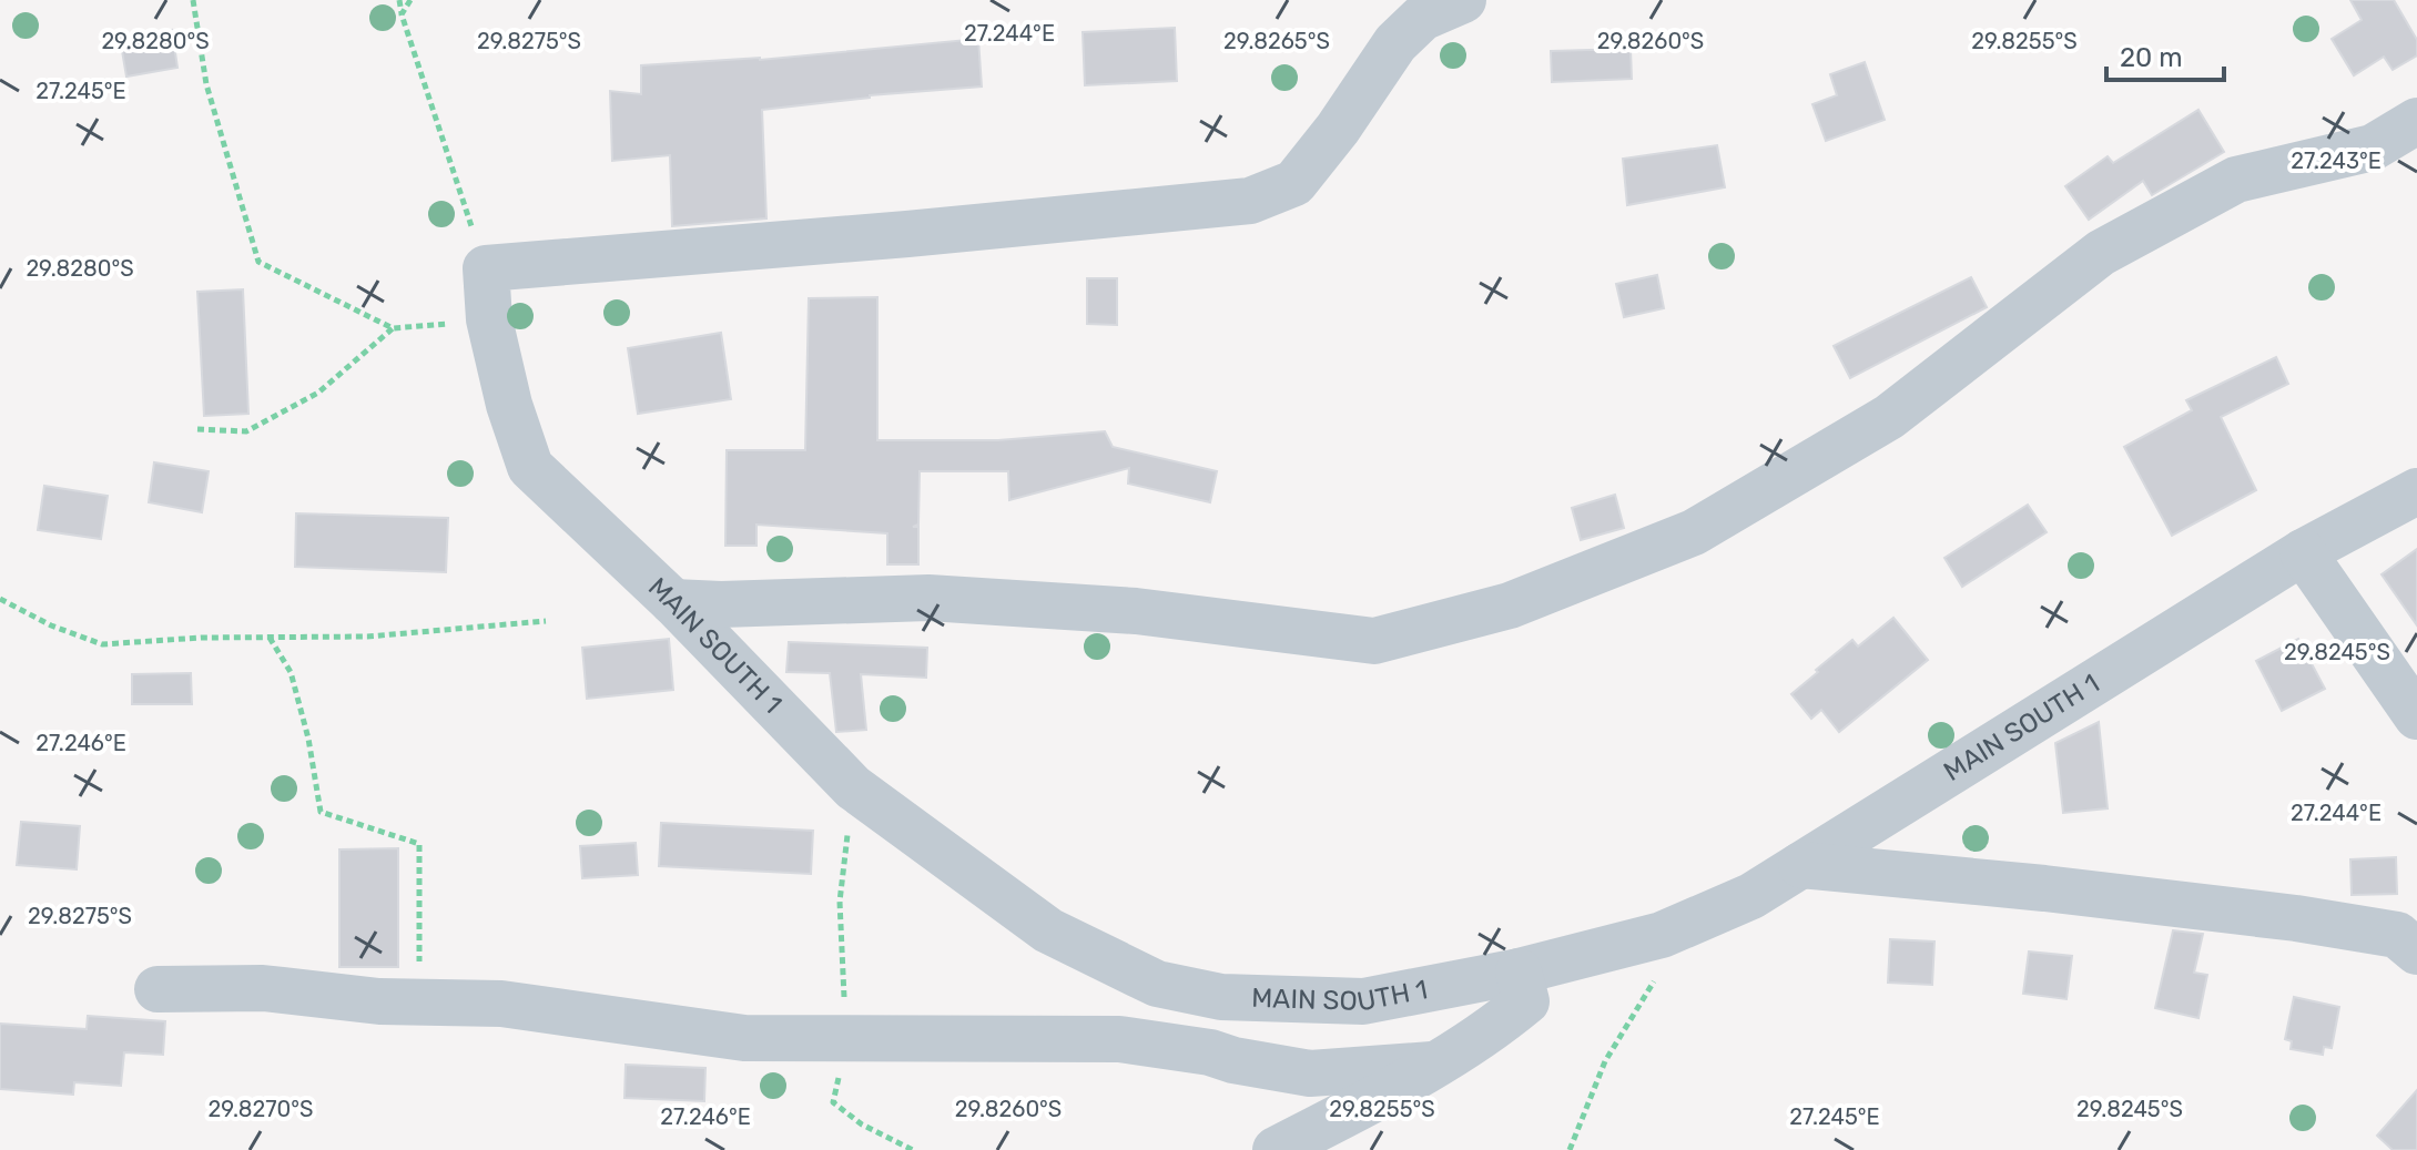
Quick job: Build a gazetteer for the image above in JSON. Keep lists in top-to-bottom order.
{
  "streets": {
    "street": ["MAIN SOUTH 1"]
  },
  "scale_bar": "20 m",
  "coordinates": [
    "27.244°E",
    "29.8280°S",
    "29.8275°S",
    "29.8265°S",
    "29.8260°S",
    "29.8255°S",
    "27.245°E",
    "27.243°E",
    "29.8245°S",
    "27.246°E",
    "29.8270°S"
  ]
}
